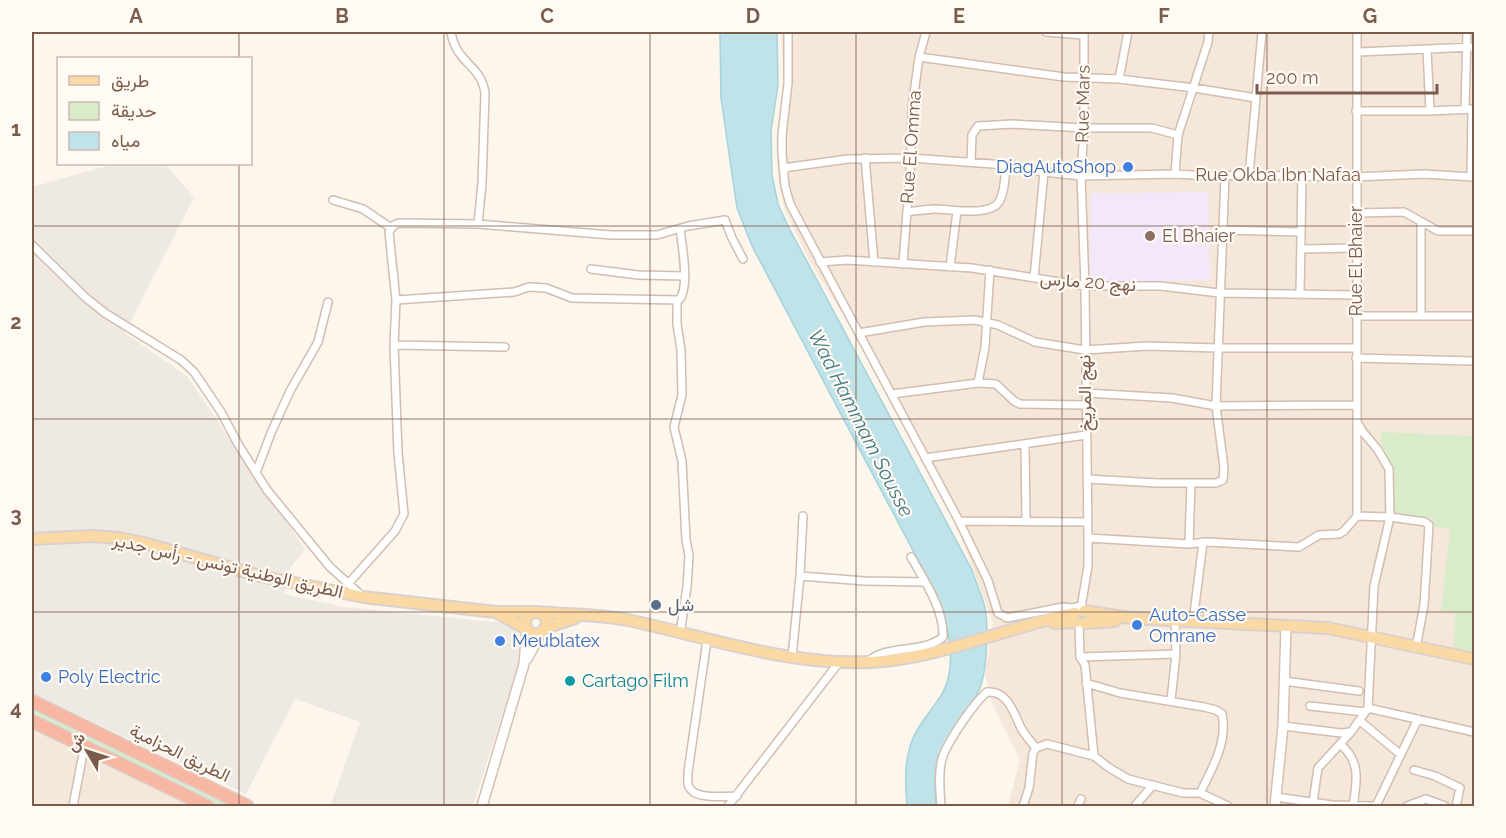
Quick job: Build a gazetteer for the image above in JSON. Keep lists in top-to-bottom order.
{
  "streets": {
    "highway": ["الطريق الحزامية"],
    "main road": ["الطريق الوطنية تونس - رأس جدير"],
    "street": [
      "Rue Mars",
      "Rue El Omma",
      "Rue Okba Ibn Nafaa",
      "Rue El Bhaier",
      "نهج 20 مارس",
      "نهج المريخ"
    ]
  },
  "crossings": [
    ["Rue Mars", "Rue Okba Ibn Nafaa"],
    ["Rue Mars", "نهج المريخ"],
    ["Rue El Omma", "Rue Okba Ibn Nafaa"],
    ["Rue El Omma", "نهج 20 مارس"],
    ["Rue Okba Ibn Nafaa", "Rue El Bhaier"],
    ["Rue Okba Ibn Nafaa", "نهج المريخ"],
    ["Rue El Bhaier", "نهج 20 مارس"],
    ["نهج 20 مارس", "نهج المريخ"],
    ["نهج المريخ", "الطريق الوطنية تونس - رأس جدير"]
  ],
  "water": ["Wad Hammam Sousse"],
  "places": [
    "DiagAutoShop",
    "El Bhaier",
    "شل",
    "Auto-Casse Omrane",
    "Meublatex",
    "Poly Electric",
    "Cartago Film"
  ],
  "legend": ["طريق", "حديقة", "مياه"],
  "scale_bar": "200 m",
  "north": "top left",
  "grid": {
    "columns": [
      "A",
      "B",
      "C",
      "D",
      "E",
      "F",
      "G"
    ],
    "rows": [
      "1",
      "2",
      "3",
      "4"
    ]
  }
}
